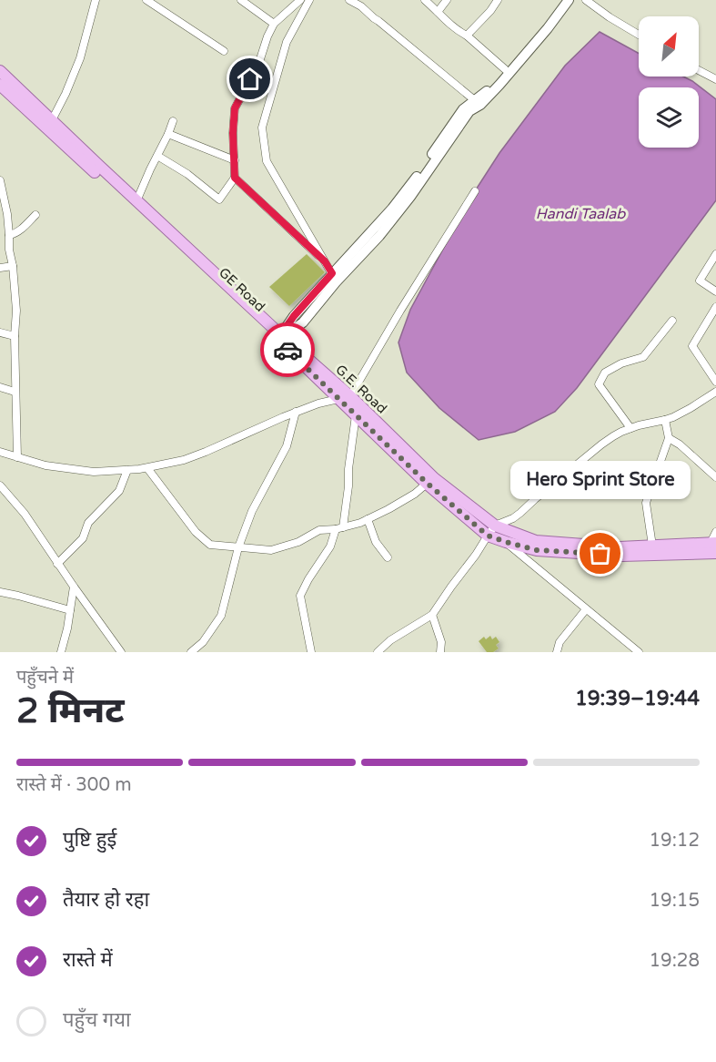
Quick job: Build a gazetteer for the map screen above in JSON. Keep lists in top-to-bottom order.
{
  "streets": {
    "main road": ["GE Road", "G.E. Road"]
  },
  "crossings": [
    ["GE Road", "G.E. Road"]
  ],
  "water": ["Handi Taalab"],
  "places": ["Hero Sprint Store"],
  "north": "top right",
  "page": {
    "bubble": "Hero Sprint Store",
    "heading": ["2 मिनट", "पहुँचने में", "19:39–19:44"],
    "bar": "रास्ते में · 300 m",
    "list": [
      ["पुष्टि हुई", "19:12"],
      ["तैयार हो रहा", "19:15"],
      ["रास्ते में", "19:28"],
      "पहुँच गया"
    ]
  }
}
